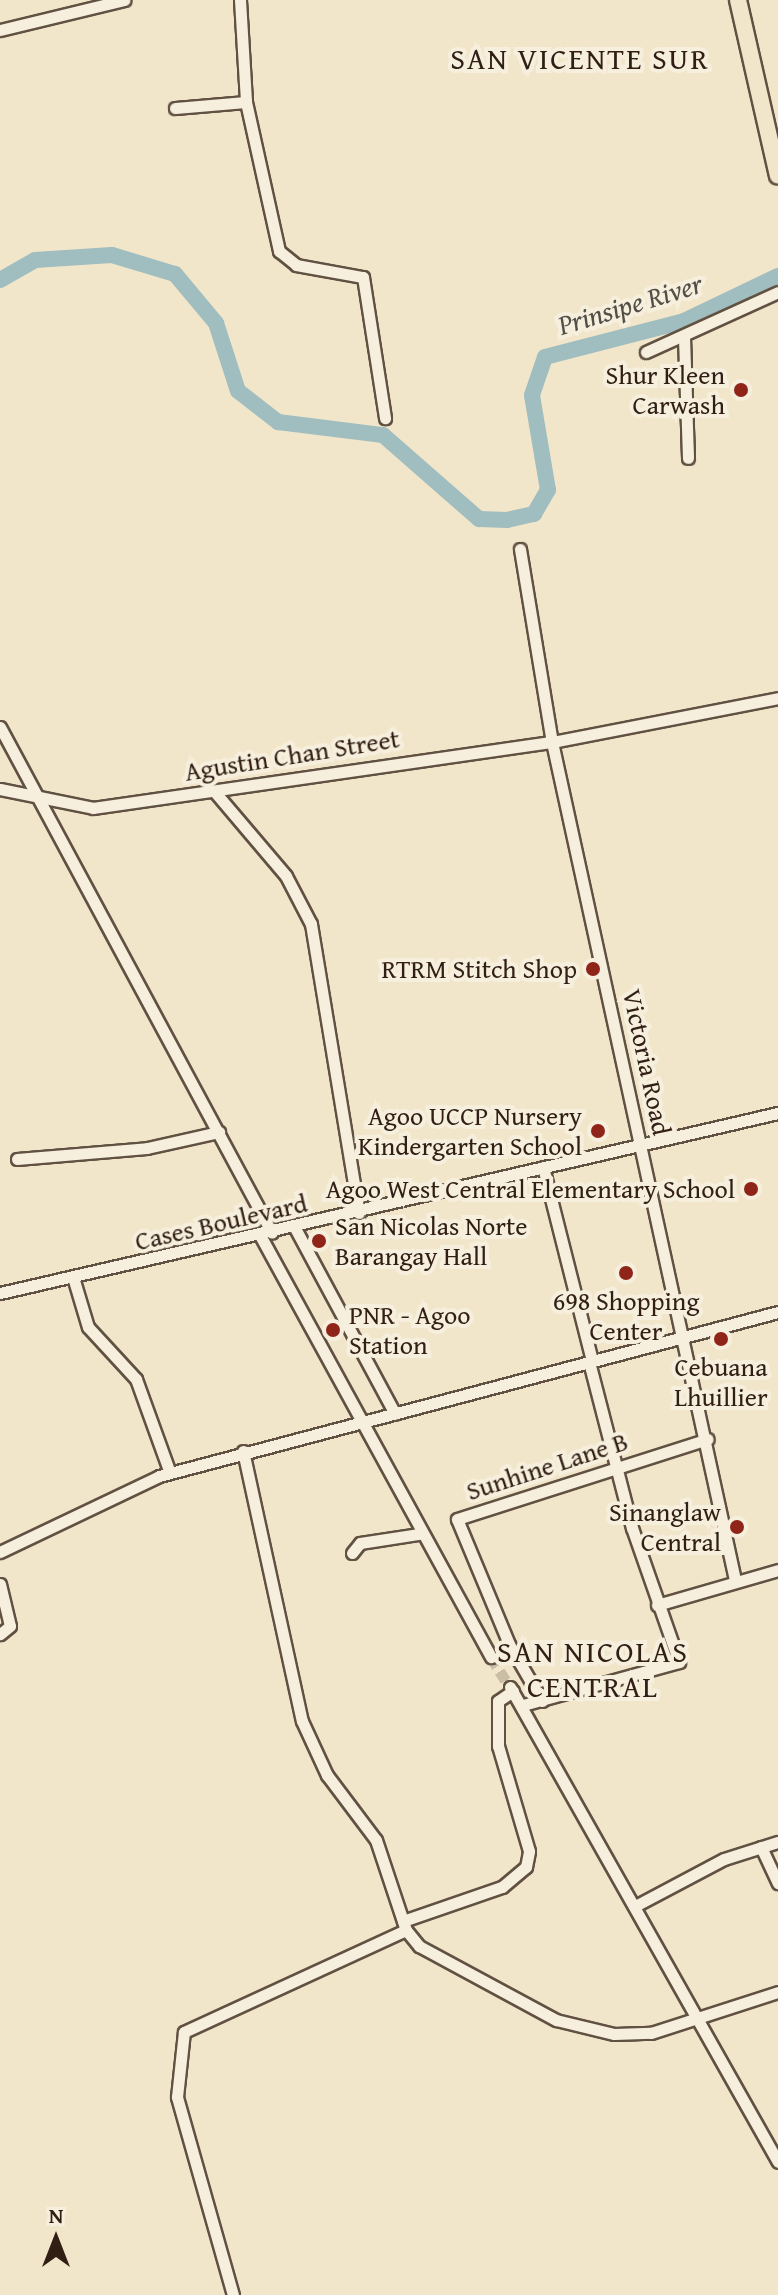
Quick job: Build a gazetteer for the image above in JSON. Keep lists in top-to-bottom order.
{
  "streets": {
    "street": [
      "Agustin Chan Street",
      "Victoria Road",
      "Cases Boulevard",
      "Sunhine Lane B"
    ]
  },
  "crossings": [
    ["Agustin Chan Street", "Victoria Road"],
    ["Victoria Road", "Cases Boulevard"],
    ["Victoria Road", "Sunhine Lane B"]
  ],
  "districts": ["SAN VICENTE SUR", "SAN NICOLAS CENTRAL"],
  "water": ["Prinsipe River"],
  "places": [
    "Shur Kleen Carwash",
    "RTRM Stitch Shop",
    "Agoo UCCP Nursery Kindergarten School",
    "Agoo West Central Elementary School",
    "San Nicolas Norte Barangay Hall",
    "698 Shopping Center",
    "PNR - Agoo Station",
    "Cebuana Lhuillier",
    "Sinanglaw Central"
  ],
  "north": "top"
}
